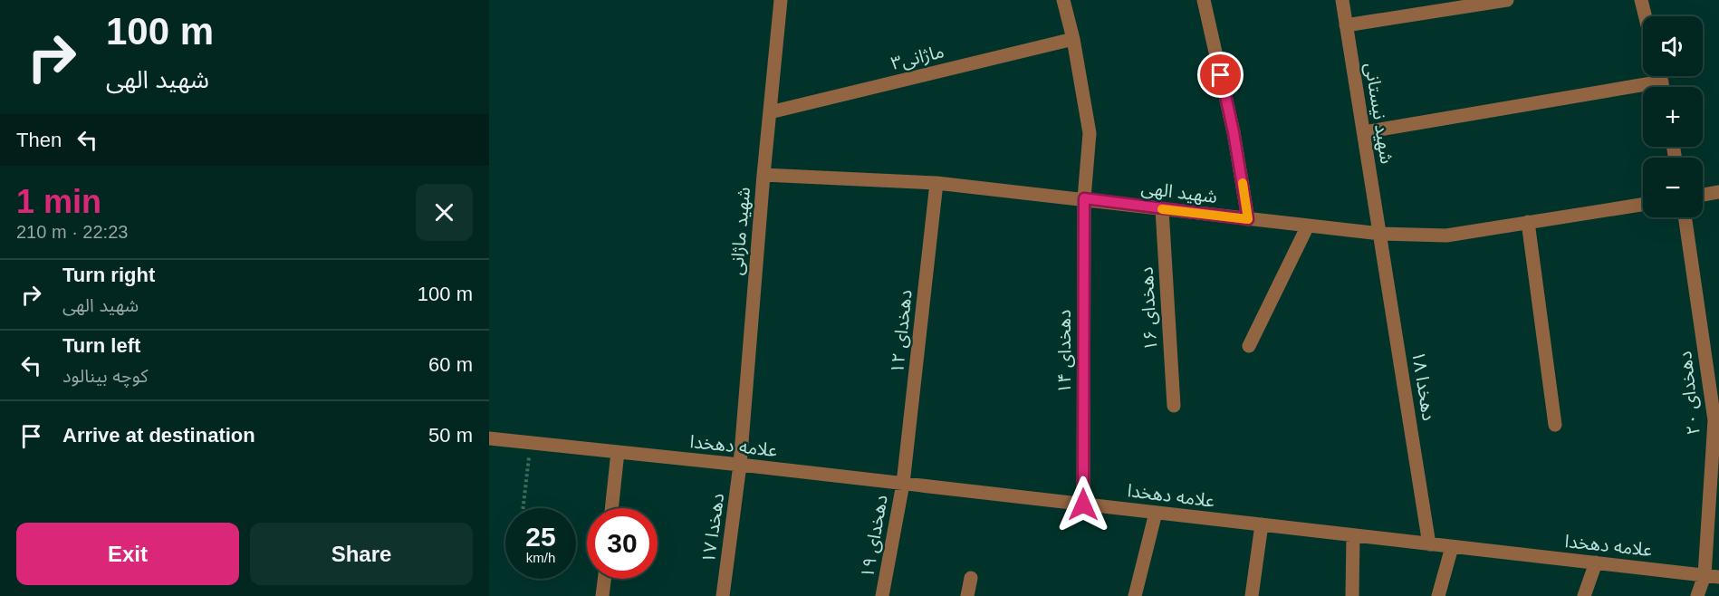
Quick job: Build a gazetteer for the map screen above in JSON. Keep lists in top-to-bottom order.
{
  "streets": {
    "street": [
      "ماژانی۳",
      "شهید نیستانی",
      "شهید الهی",
      "شهید ماژانی",
      "دهخدای ۱۶",
      "دهخدای ۱۲",
      "دهخدای ۱۴",
      "دهخدا ۱۸",
      "دهخدای ۲۰",
      "علامه دهخدا",
      "دهخدا ۱۷",
      "دهخدای ۱۹"
    ]
  },
  "crossings": [
    ["ماژانی۳", "شهید ماژانی"],
    ["ماژانی۳", "دهخدای ۱۴"],
    ["شهید نیستانی", "شهید الهی"],
    ["شهید نیستانی", "دهخدا ۱۸"],
    ["شهید الهی", "شهید ماژانی"],
    ["شهید الهی", "دهخدای ۱۶"],
    ["شهید الهی", "دهخدای ۱۲"],
    ["شهید الهی", "دهخدای ۱۴"],
    ["شهید الهی", "دهخدا ۱۸"],
    ["شهید ماژانی", "علامه دهخدا"],
    ["شهید ماژانی", "دهخدا ۱۷"],
    ["دهخدای ۱۲", "علامه دهخدا"],
    ["دهخدای ۱۲", "دهخدای ۱۹"],
    ["دهخدای ۱۴", "علامه دهخدا"],
    ["دهخدا ۱۸", "علامه دهخدا"],
    ["دهخدای ۲۰", "علامه دهخدا"],
    ["علامه دهخدا", "دهخدا ۱۷"],
    ["علامه دهخدا", "دهخدای ۱۹"]
  ],
  "page": {
    "turn": ["100 m", "شهید الهی"],
    "map_buttons": ["+", "−"],
    "then": "Then",
    "heading": ["1 min", "210 m · 22:23"],
    "list": [
      {
        "name": "Turn right",
        "note": "شهید الهی",
        "value": "100 m"
      },
      {
        "name": "Turn left",
        "note": "کوچه بینالود",
        "value": "60 m"
      },
      {
        "name": "Arrive at destination",
        "value": "50 m"
      }
    ],
    "speed": "25 km/h",
    "limit": "30",
    "buttons": ["Exit", "Share"]
  }
}
